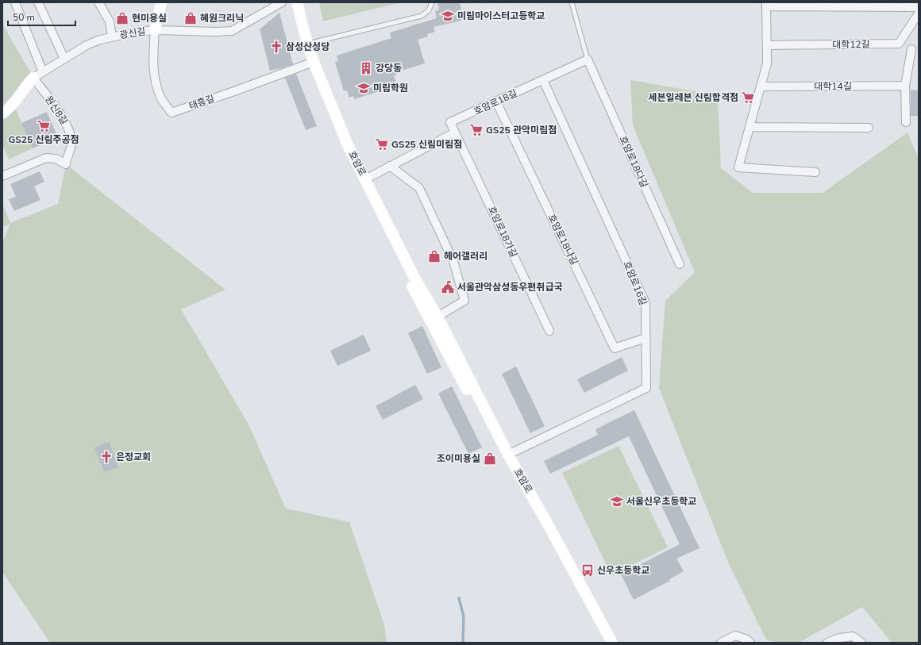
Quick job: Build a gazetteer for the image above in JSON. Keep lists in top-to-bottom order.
{
  "streets": {
    "main road": ["광신길", "호암로"],
    "street": [
      "대학12길",
      "대학14길",
      "태흥길",
      "호암로18길",
      "원신8길",
      "호암로18다길",
      "호암로18가길",
      "호암로18나길",
      "호암로16길"
    ]
  },
  "crossings": [
    ["광신길", "태흥길"],
    ["광신길", "원신8길"],
    ["태흥길", "호암로"],
    ["호암로18길", "호암로18다길"],
    ["호암로18길", "호암로18가길"],
    ["호암로18길", "호암로18나길"],
    ["호암로18길", "호암로16길"],
    ["호암로", "호암로16길"],
    ["호암로18나길", "호암로16길"]
  ],
  "places": {
    "school or university": ["미림마이스터고등학교", "미림학원", "서울신우초등학교"],
    "shop": [
      "현미용실",
      "혜원크리닉",
      "헤어갤러리",
      "조이미용실"
    ],
    "church": ["삼성산성당", "은정교회"],
    "building": ["강당동"],
    "supermarket": [
      "세븐일레븐 신림합격점",
      "GS25 신림주공점",
      "GS25 관악미림점",
      "GS25 신림미림점"
    ],
    "public building": ["서울관악삼성동우편취급국"],
    "bus stop": ["신우초등학교"]
  },
  "scale_bar": "50 m"
}
